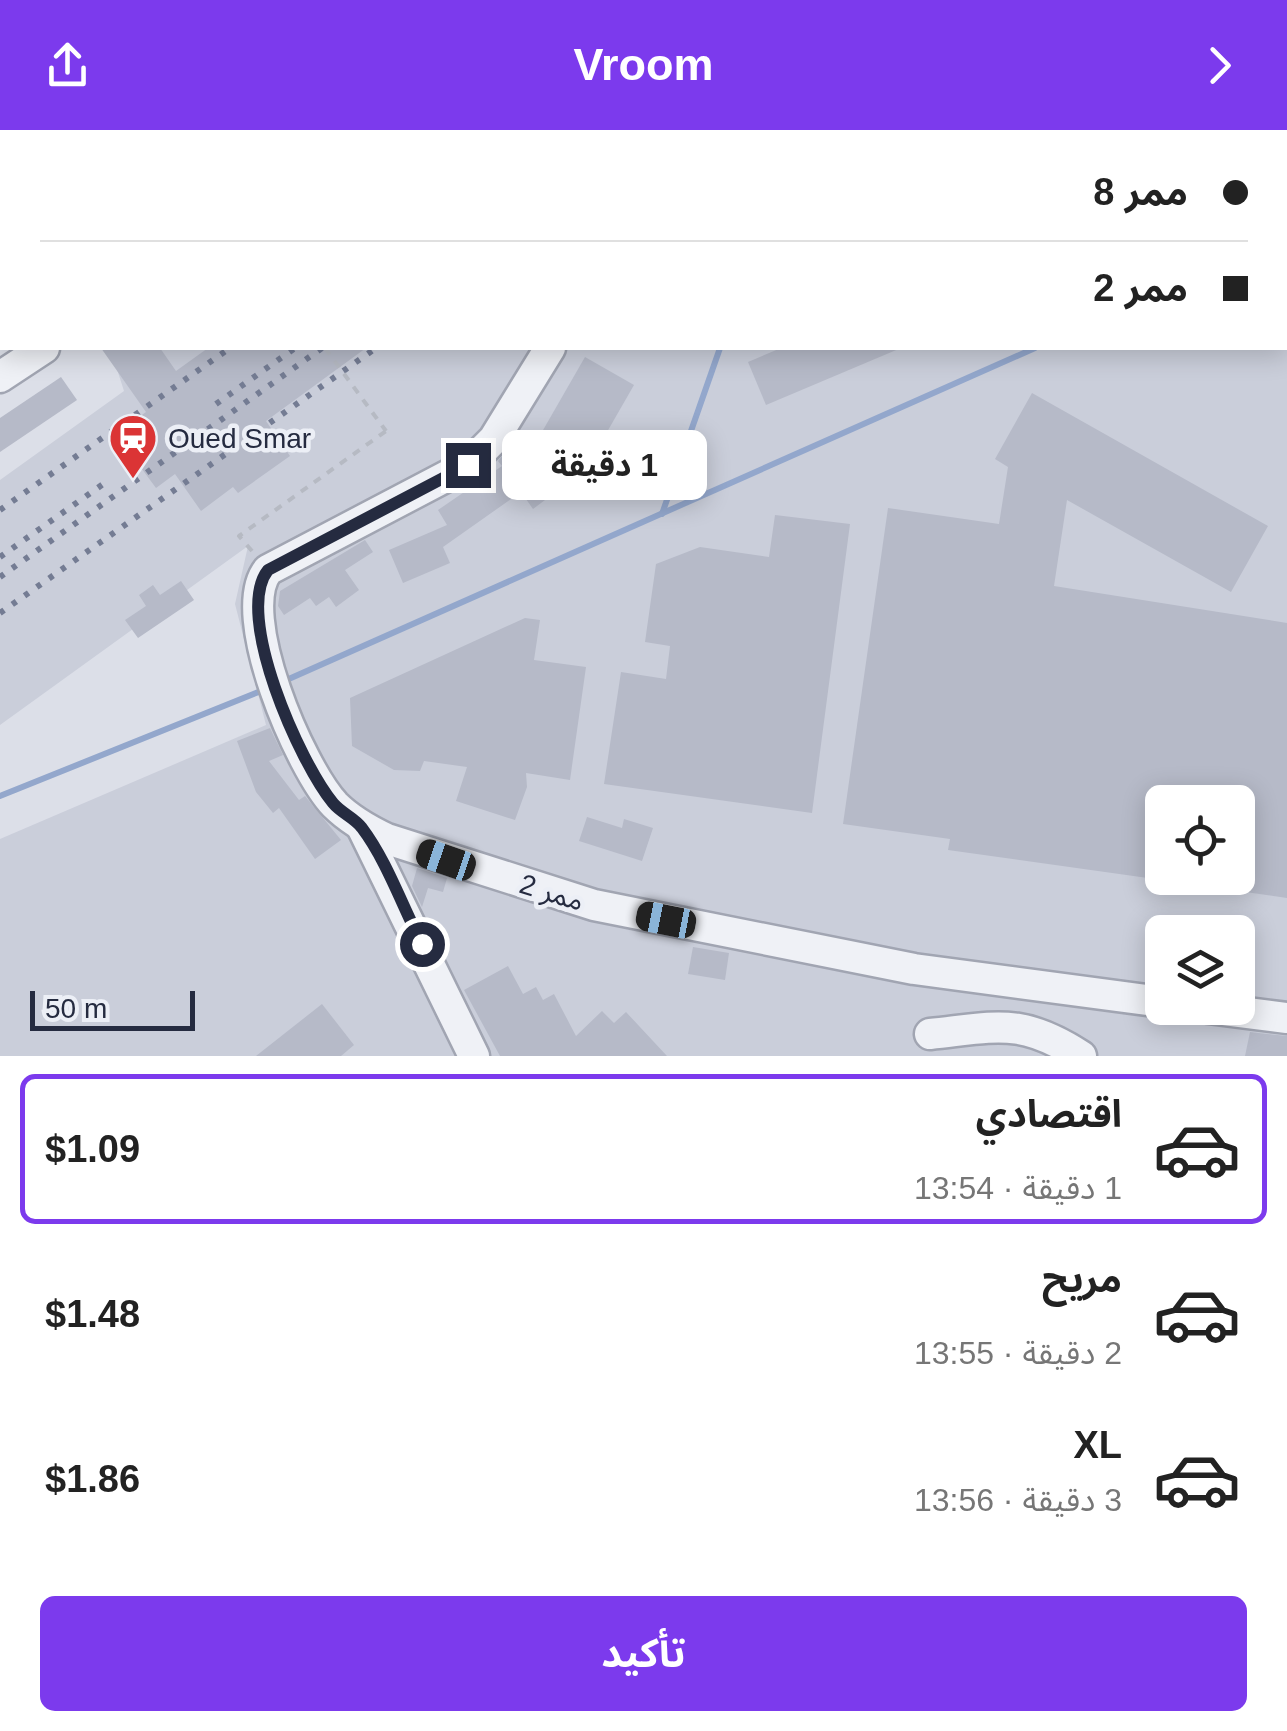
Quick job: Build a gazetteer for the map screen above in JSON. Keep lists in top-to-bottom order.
{
  "streets": {
    "street": ["ممر 2"]
  },
  "places": {
    "station": ["Oued Smar"]
  },
  "scale_bar": "50 m",
  "page": {
    "header": "Vroom",
    "banner": ["ممر 8", "ممر 2"],
    "bubble": "1 دقيقة",
    "scale": "50 m",
    "list": [
      {
        "name": "اقتصادي",
        "note": "1 دقيقة · 13:54",
        "value": "$1.09"
      },
      {
        "name": "مريح",
        "note": "2 دقيقة · 13:55",
        "value": "$1.48"
      },
      {
        "name": "XL",
        "note": "3 دقيقة · 13:56",
        "value": "$1.86"
      }
    ],
    "buttons": "تأكيد"
  }
}
